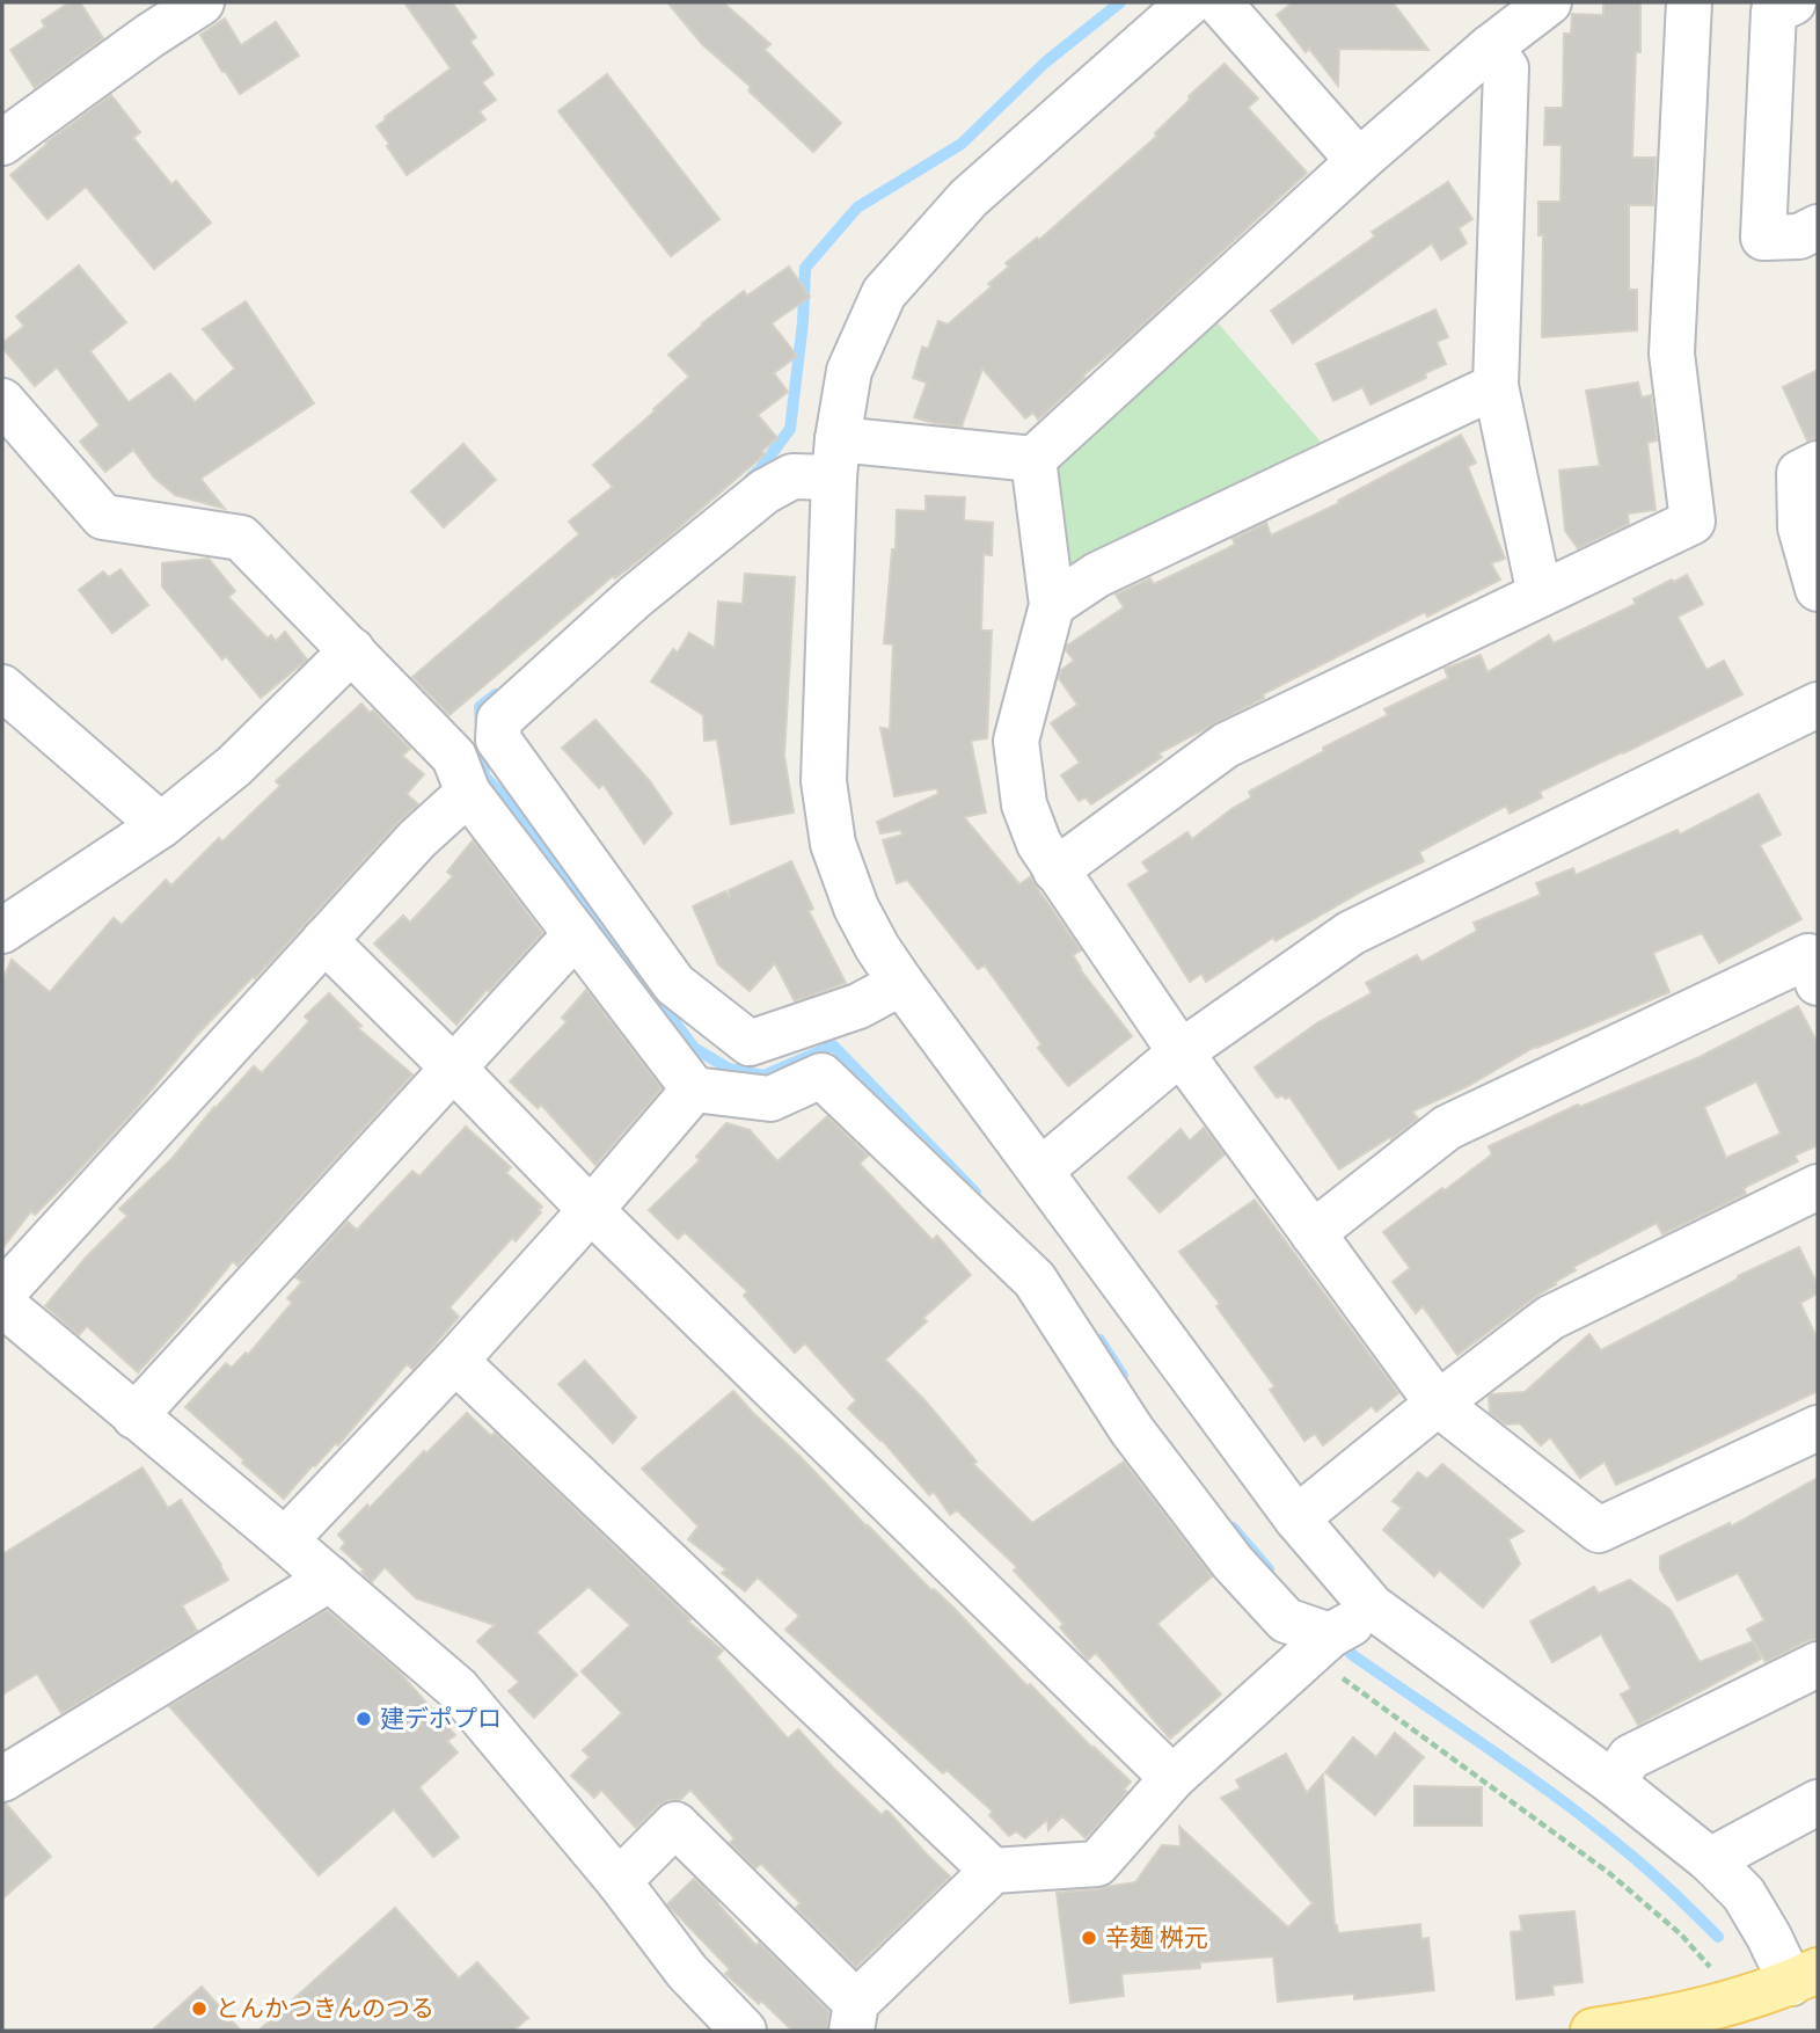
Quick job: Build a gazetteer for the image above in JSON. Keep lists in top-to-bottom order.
{
  "places": ["建デポプロ", "辛麺 桝元", "とんかつきんのつる"]
}
